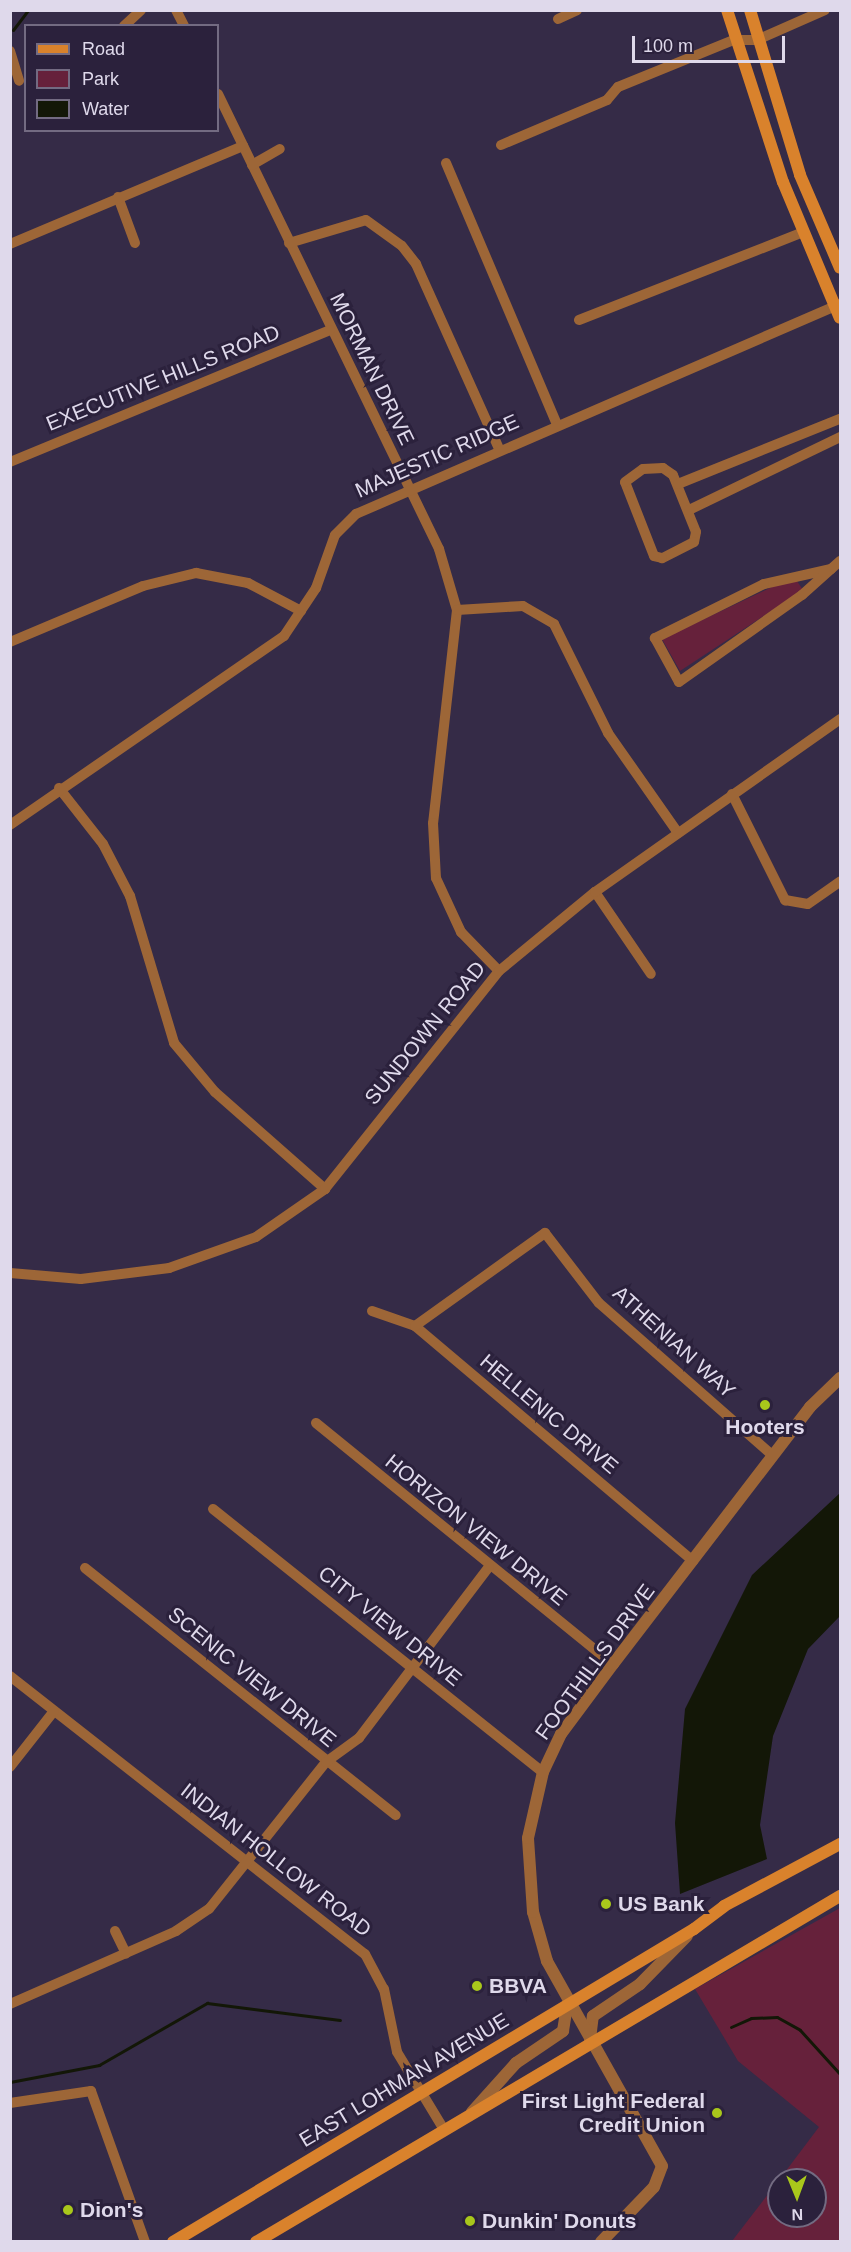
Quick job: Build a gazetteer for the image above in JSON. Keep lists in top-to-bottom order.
{
  "streets": {
    "main road": ["EAST LOHMAN AVENUE"],
    "street": [
      "MORMAN DRIVE",
      "EXECUTIVE HILLS ROAD",
      "MAJESTIC RIDGE",
      "SUNDOWN ROAD",
      "ATHENIAN WAY",
      "HELLENIC DRIVE",
      "HORIZON VIEW DRIVE",
      "CITY VIEW DRIVE",
      "FOOTHILLS DRIVE",
      "SCENIC VIEW DRIVE",
      "INDIAN HOLLOW ROAD"
    ]
  },
  "crossings": [
    ["MORMAN DRIVE", "EXECUTIVE HILLS ROAD"],
    ["MORMAN DRIVE", "MAJESTIC RIDGE"],
    ["MORMAN DRIVE", "SUNDOWN ROAD"],
    ["ATHENIAN WAY", "HELLENIC DRIVE"],
    ["ATHENIAN WAY", "FOOTHILLS DRIVE"],
    ["HELLENIC DRIVE", "FOOTHILLS DRIVE"],
    ["HORIZON VIEW DRIVE", "FOOTHILLS DRIVE"],
    ["CITY VIEW DRIVE", "FOOTHILLS DRIVE"],
    ["FOOTHILLS DRIVE", "EAST LOHMAN AVENUE"],
    ["INDIAN HOLLOW ROAD", "EAST LOHMAN AVENUE"]
  ],
  "places": [
    "Hooters",
    "US Bank",
    "BBVA",
    "First Light Federal Credit Union",
    "Dion's",
    "Dunkin' Donuts"
  ],
  "legend": ["Road", "Park", "Water"],
  "scale_bar": "100 m",
  "north": "bottom"
}
